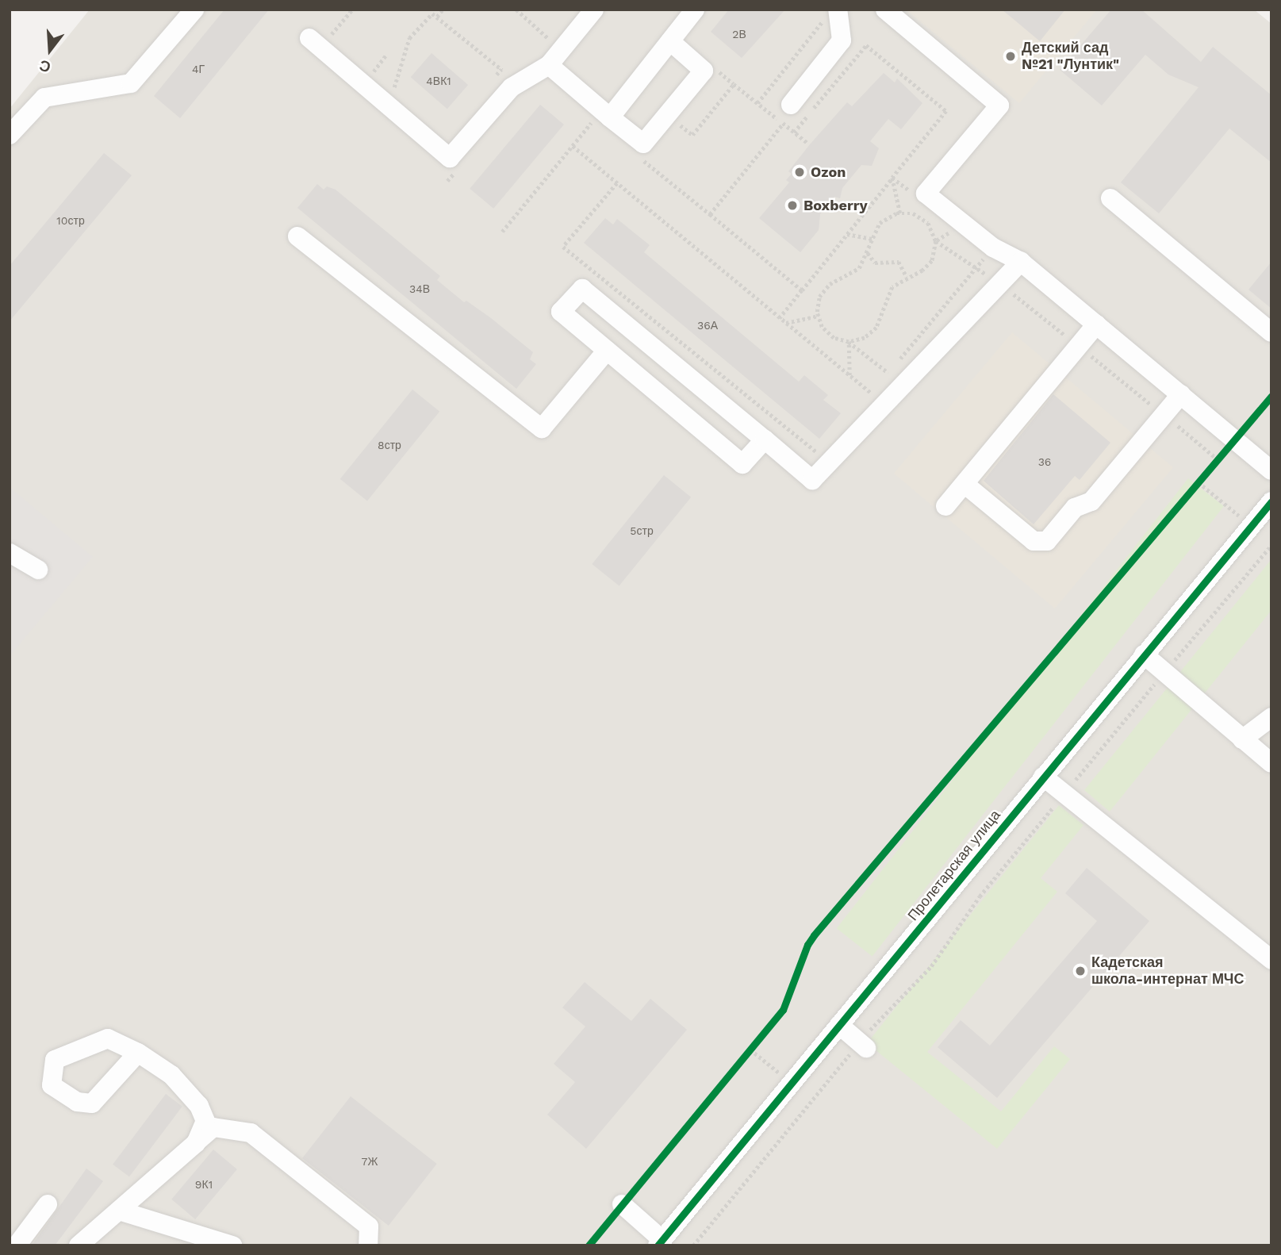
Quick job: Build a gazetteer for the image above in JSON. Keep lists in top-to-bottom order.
{
  "streets": {
    "street": ["Пролетарская улица"]
  },
  "places": [
    "Детский сад №21 \"Лунтик\"",
    "Ozon",
    "Boxberry",
    "Кадетская школа-интернат МЧС"
  ],
  "house_numbers": [
    "2В",
    "4Г",
    "4ВК1",
    "10стр",
    "34В",
    "36А",
    "8стр",
    "36",
    "5стр",
    "7Ж",
    "9К1"
  ],
  "north": "bottom"
}
